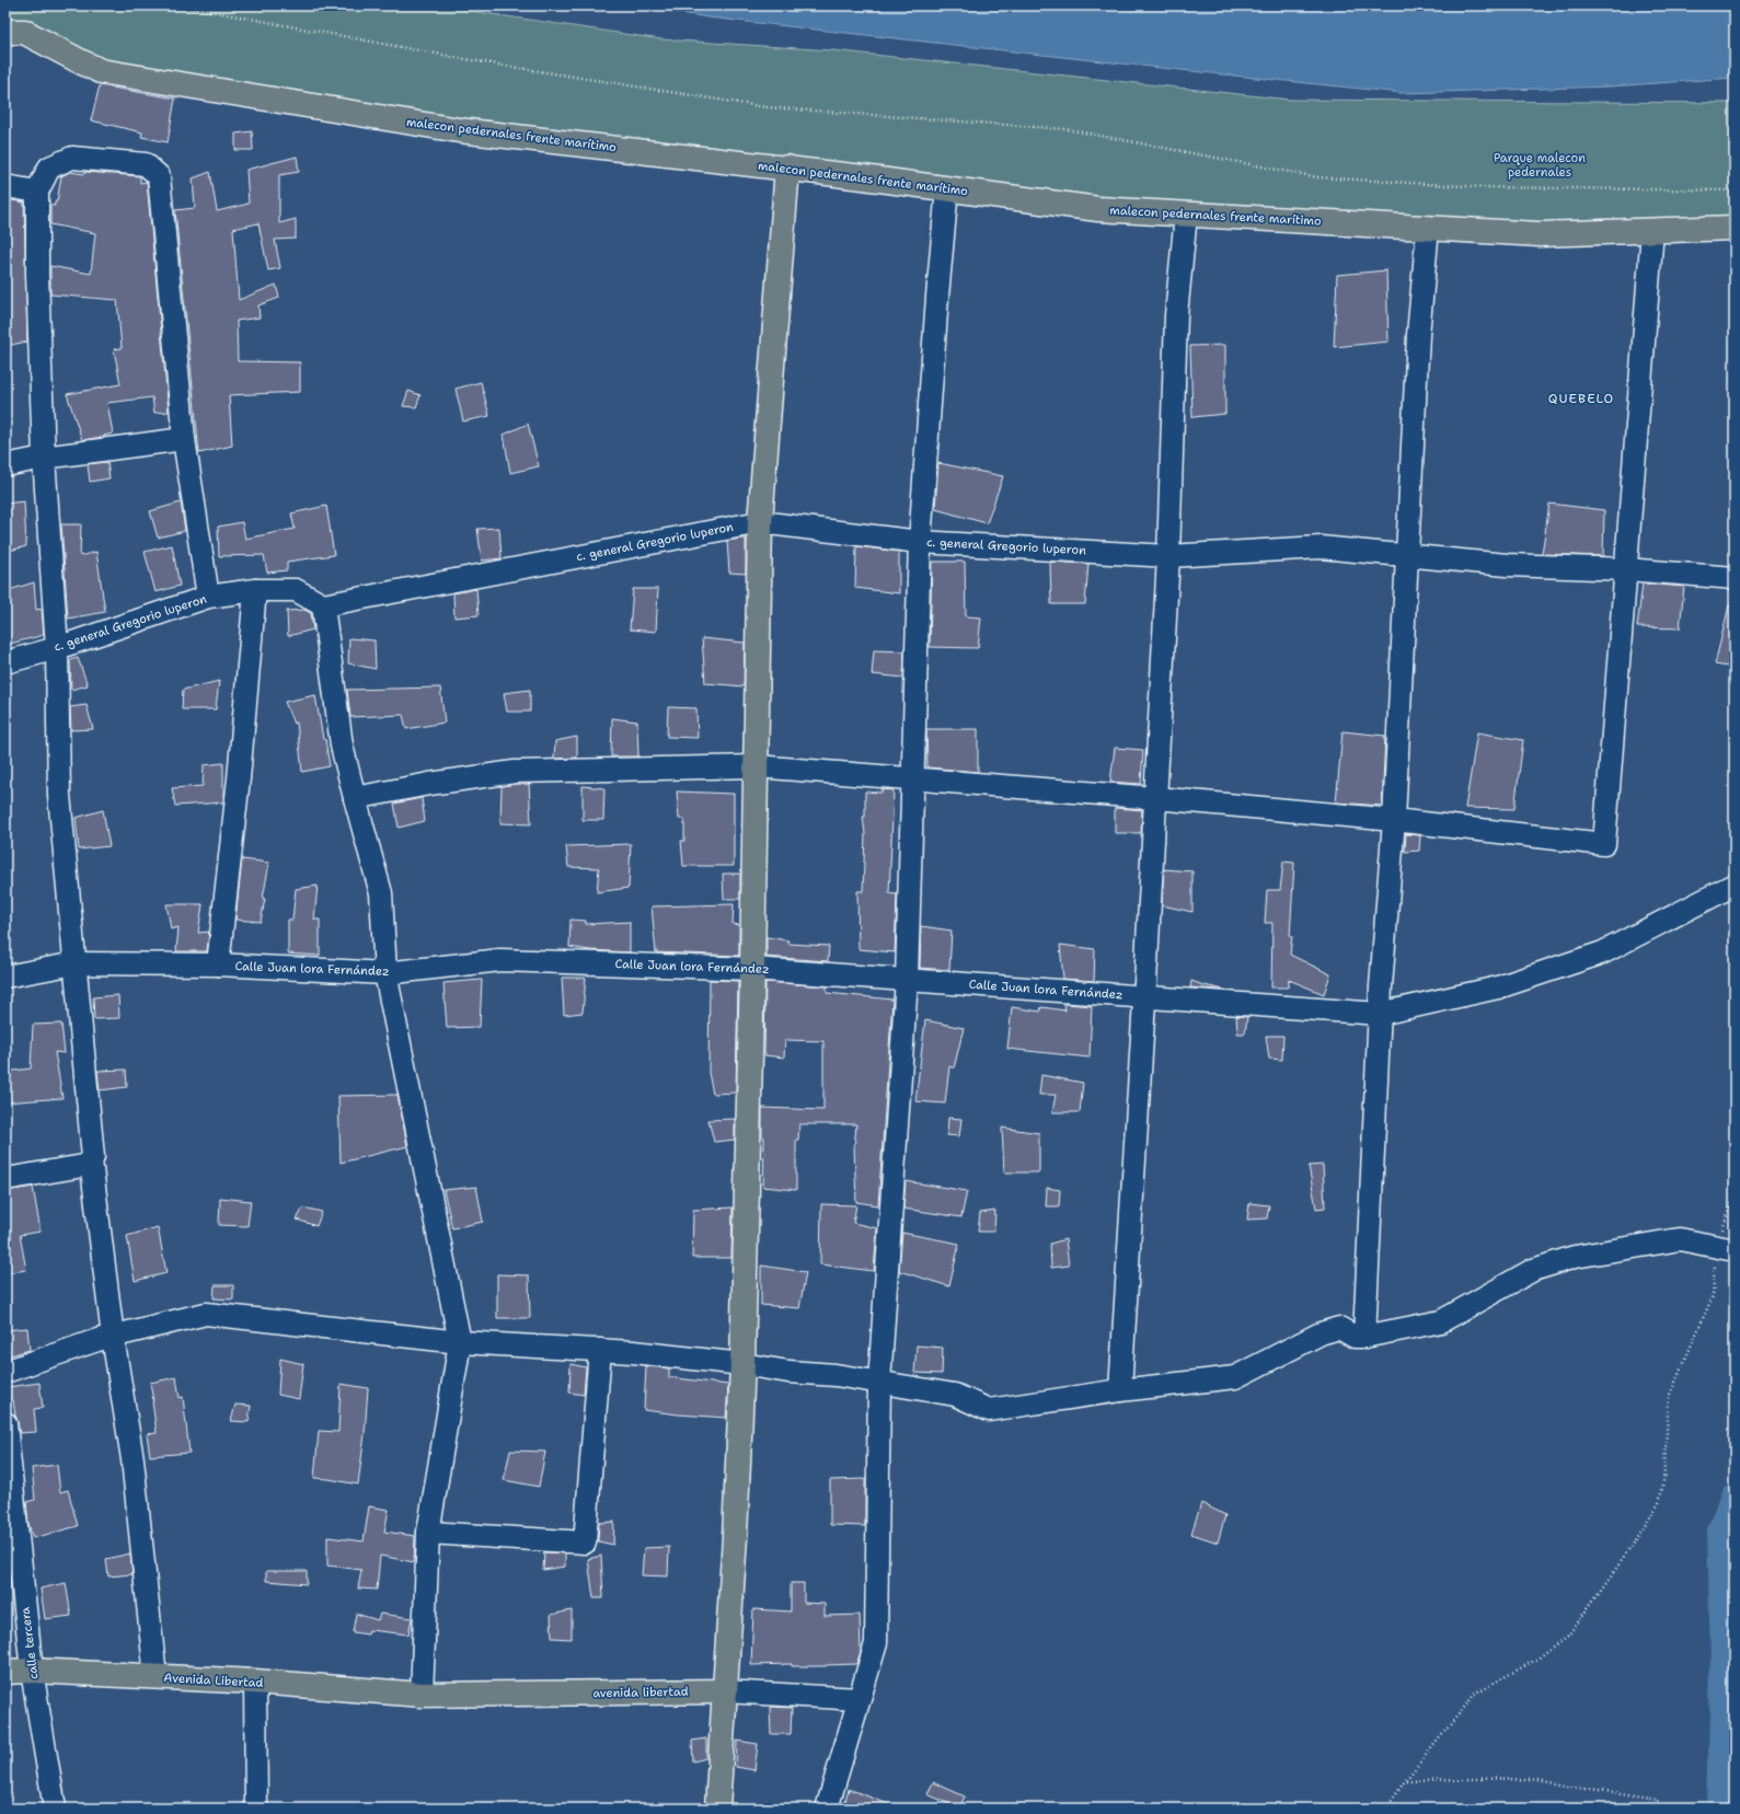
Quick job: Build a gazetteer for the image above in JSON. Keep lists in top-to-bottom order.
{
  "streets": {
    "main road": ["malecon pedernales frente marítimo", "Avenida Libertad", "avenida libertad"],
    "street": ["c. general Gregorio luperon", "Calle Juan lora Fernández", "calle tercera"]
  },
  "crossings": [
    ["calle tercera", "Avenida Libertad"],
    ["Avenida Libertad", "avenida libertad"]
  ],
  "districts": ["QUEBELO"],
  "parks": ["Parque malecon pedernales"]
}
